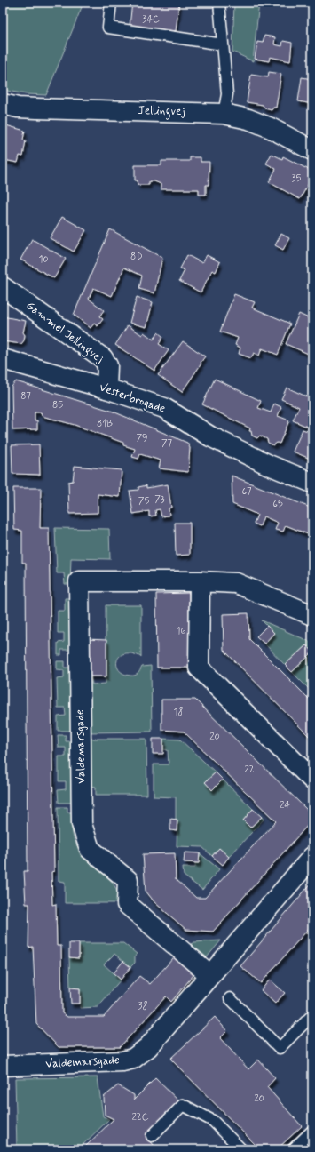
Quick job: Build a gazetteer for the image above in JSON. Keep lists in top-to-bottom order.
{
  "streets": {
    "street": [
      "Jellingvej",
      "Gammel Jellingvej",
      "Vesterbrogade",
      "Valdemarsgade"
    ]
  },
  "crossings": [
    ["Gammel Jellingvej", "Vesterbrogade"]
  ],
  "house_numbers": [
    "34C",
    "35",
    "8D",
    "10",
    "87",
    "85",
    "81B",
    "79",
    "77",
    "67",
    "73",
    "75",
    "65",
    "16",
    "18",
    "20",
    "22",
    "24",
    "38",
    "20",
    "22C"
  ]
}
